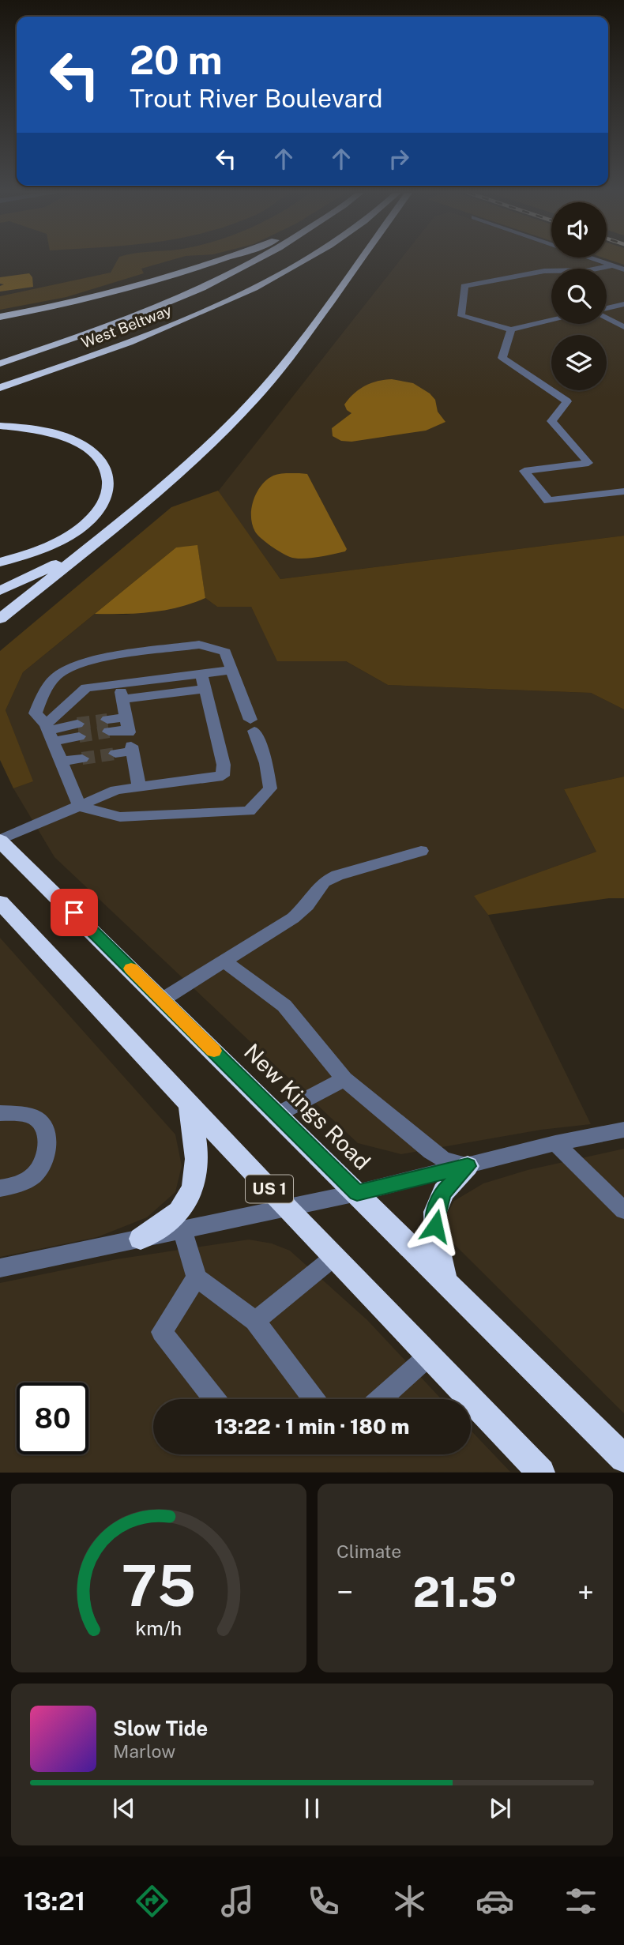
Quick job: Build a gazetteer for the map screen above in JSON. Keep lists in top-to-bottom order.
{
  "streets": {
    "highway": ["West Beltway", "New Kings Road", "US 1"]
  },
  "page": {
    "turn": ["20 m", "Trout River Boulevard"],
    "limit": "80",
    "trip": "13:22 · 1 min · 180 m",
    "tile": "Climate",
    "heat": ["−", "21.5°", "+"],
    "song": ["Slow Tide", "Marlow"],
    "tabs": "13:21",
    "gauge": ["75", "km/h"]
  }
}
